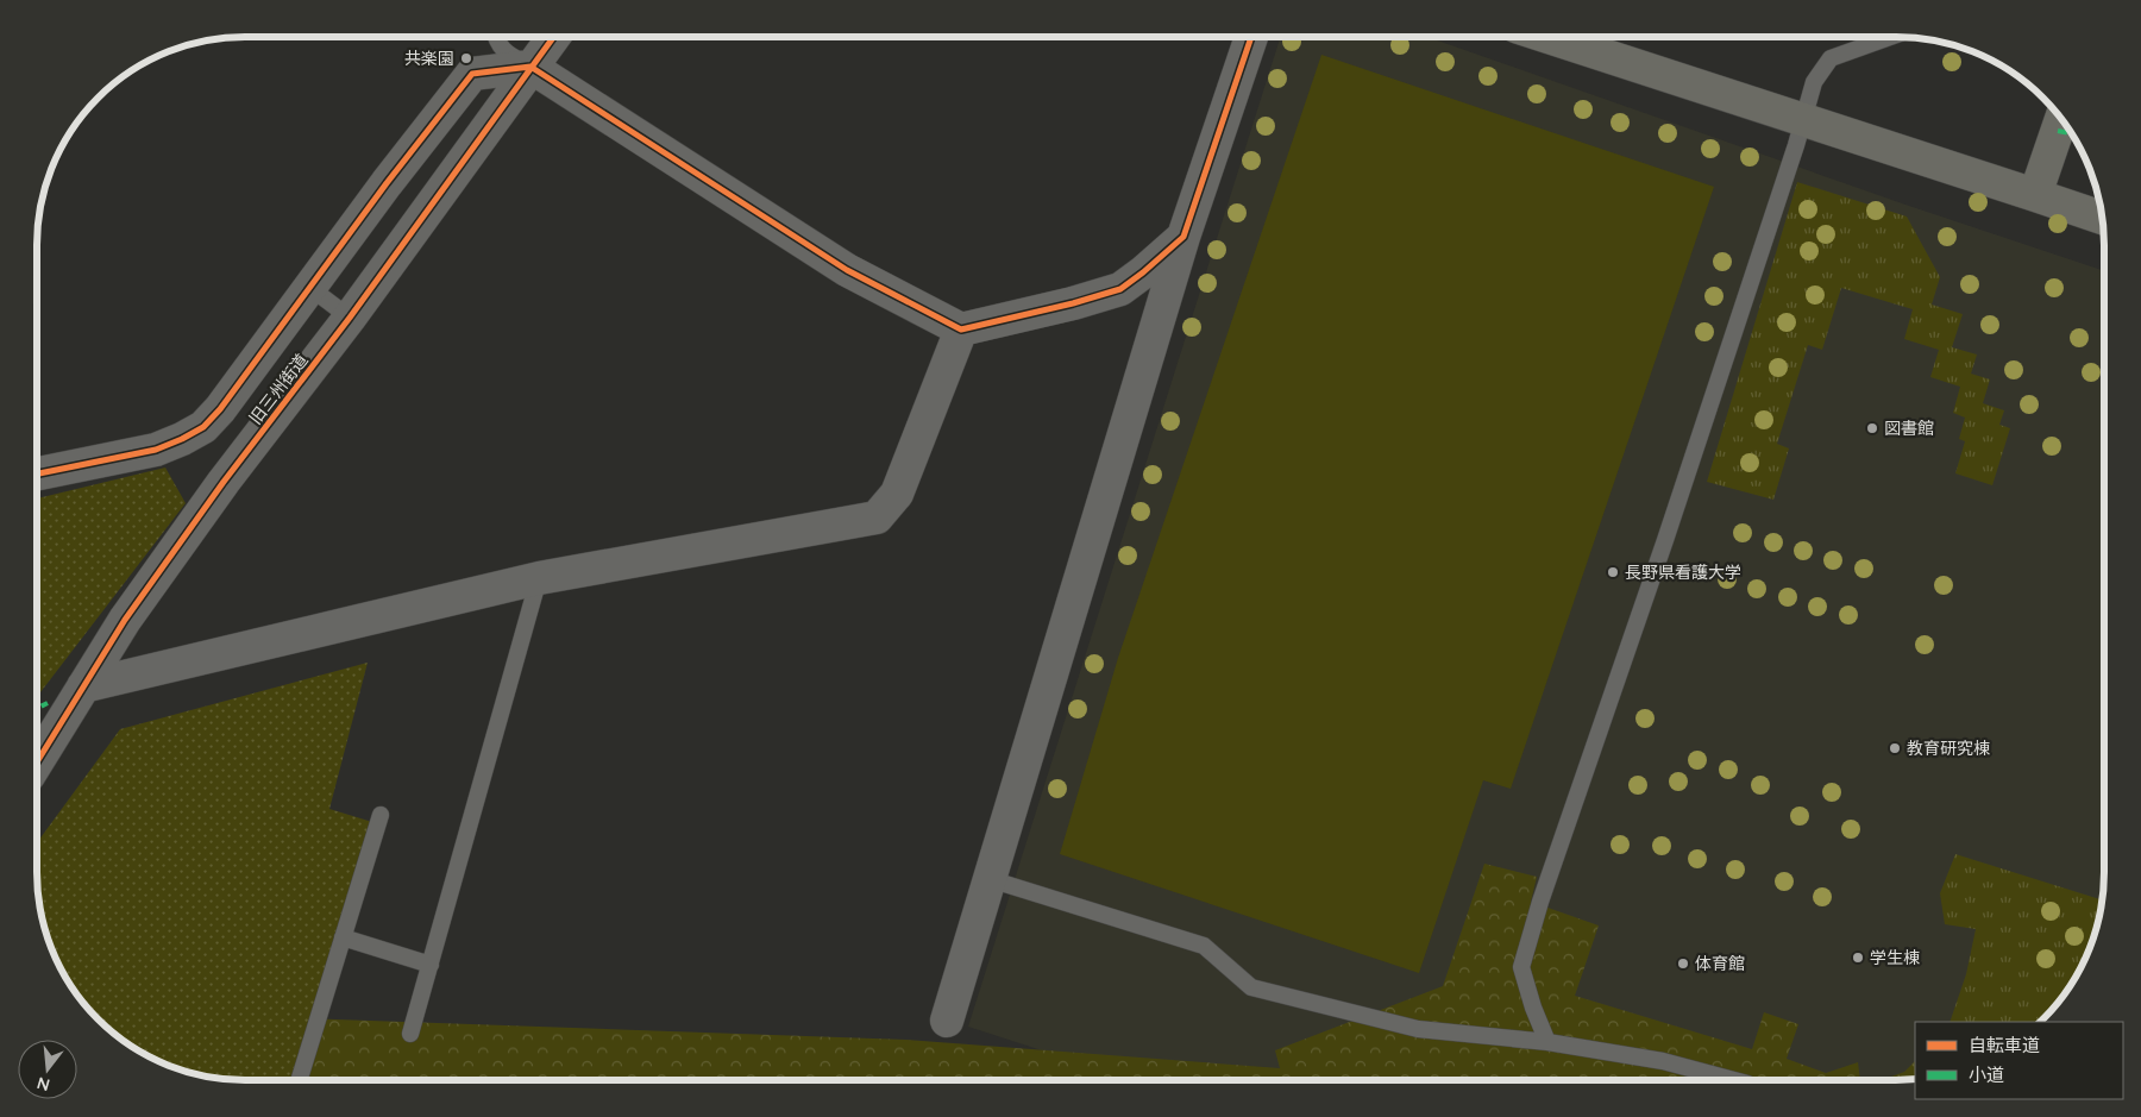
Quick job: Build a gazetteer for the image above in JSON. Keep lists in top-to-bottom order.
{
  "streets": {
    "street": ["旧三州街道"]
  },
  "places": [
    "共楽園",
    "図書館",
    "長野県看護大学",
    "教育研究棟",
    "学生棟",
    "体育館"
  ],
  "legend": ["自転車道", "小道"],
  "north": "bottom"
}
